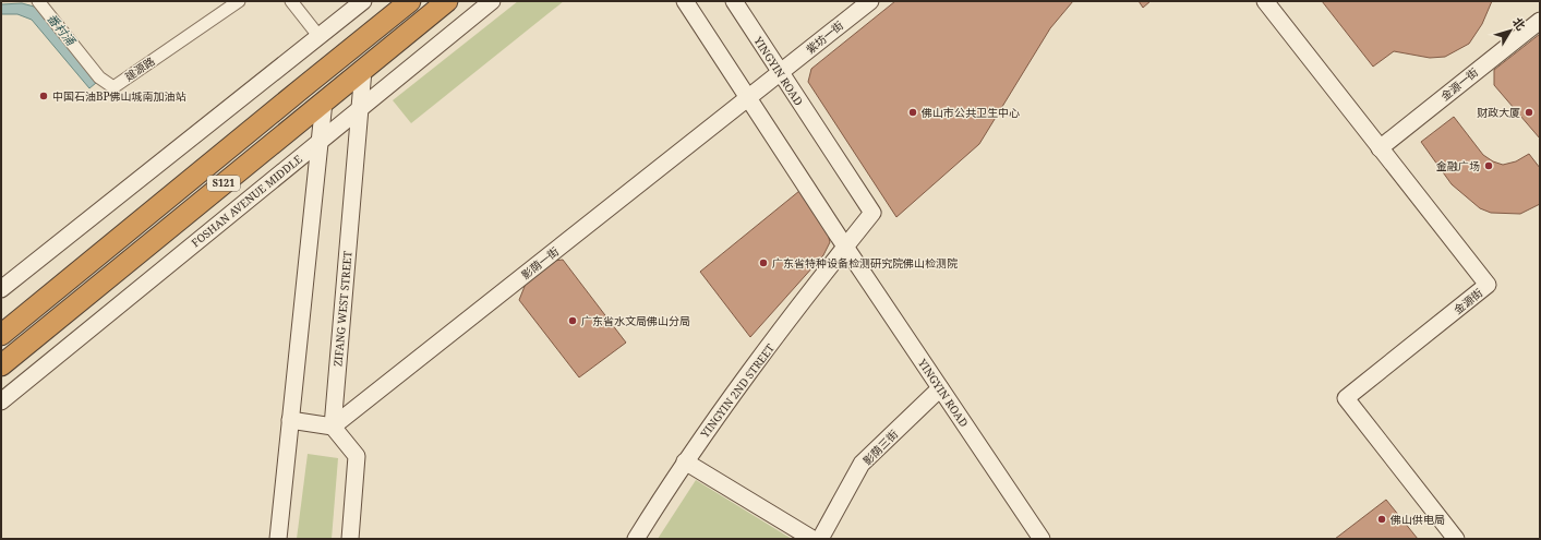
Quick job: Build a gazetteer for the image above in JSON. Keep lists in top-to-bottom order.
{
  "streets": {
    "highway": ["S121"],
    "street": [
      "紫坊一街",
      "建源路",
      "YINGYIN ROAD",
      "金源一街",
      "FOSHAN AVENUE MIDDLE",
      "影荫一街",
      "金源街",
      "ZIFANG WEST STREET",
      "YINGYIN 2ND STREET",
      "影荫三街"
    ]
  },
  "crossings": [
    ["紫坊一街", "YINGYIN ROAD"],
    ["紫坊一街", "影荫一街"],
    ["YINGYIN ROAD", "影荫一街"],
    ["YINGYIN ROAD", "YINGYIN 2ND STREET"],
    ["YINGYIN ROAD", "影荫三街"],
    ["金源一街", "金源街"],
    ["S121", "ZIFANG WEST STREET"],
    ["FOSHAN AVENUE MIDDLE", "ZIFANG WEST STREET"],
    ["影荫一街", "ZIFANG WEST STREET"]
  ],
  "water": ["番村涌"],
  "places": [
    "中国石油BP佛山城南加油站",
    "佛山市公共卫生中心",
    "财政大厦",
    "金融广场",
    "广东省特种设备检测研究院佛山检测院",
    "广东省水文局佛山分局",
    "佛山供电局"
  ],
  "north": "top right"
}
